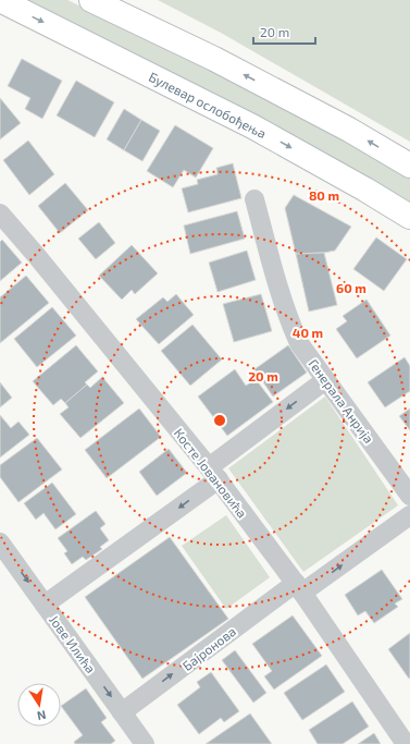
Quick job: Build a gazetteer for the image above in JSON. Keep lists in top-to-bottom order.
{
  "streets": {
    "main road": ["Булевар ослобођења"],
    "street": [
      "Генерала Анрија",
      "Косте Јовановића",
      "Јове Илића",
      "Бајронова"
    ]
  },
  "crossings": [
    ["Косте Јовановића", "Бајронова"],
    ["Јове Илића", "Бајронова"]
  ],
  "one_way": ["Јове Илића"],
  "scale_bar": "20 m",
  "north": "bottom",
  "rings": [
    "80 m",
    "60 m",
    "40 m",
    "20 m"
  ]
}
